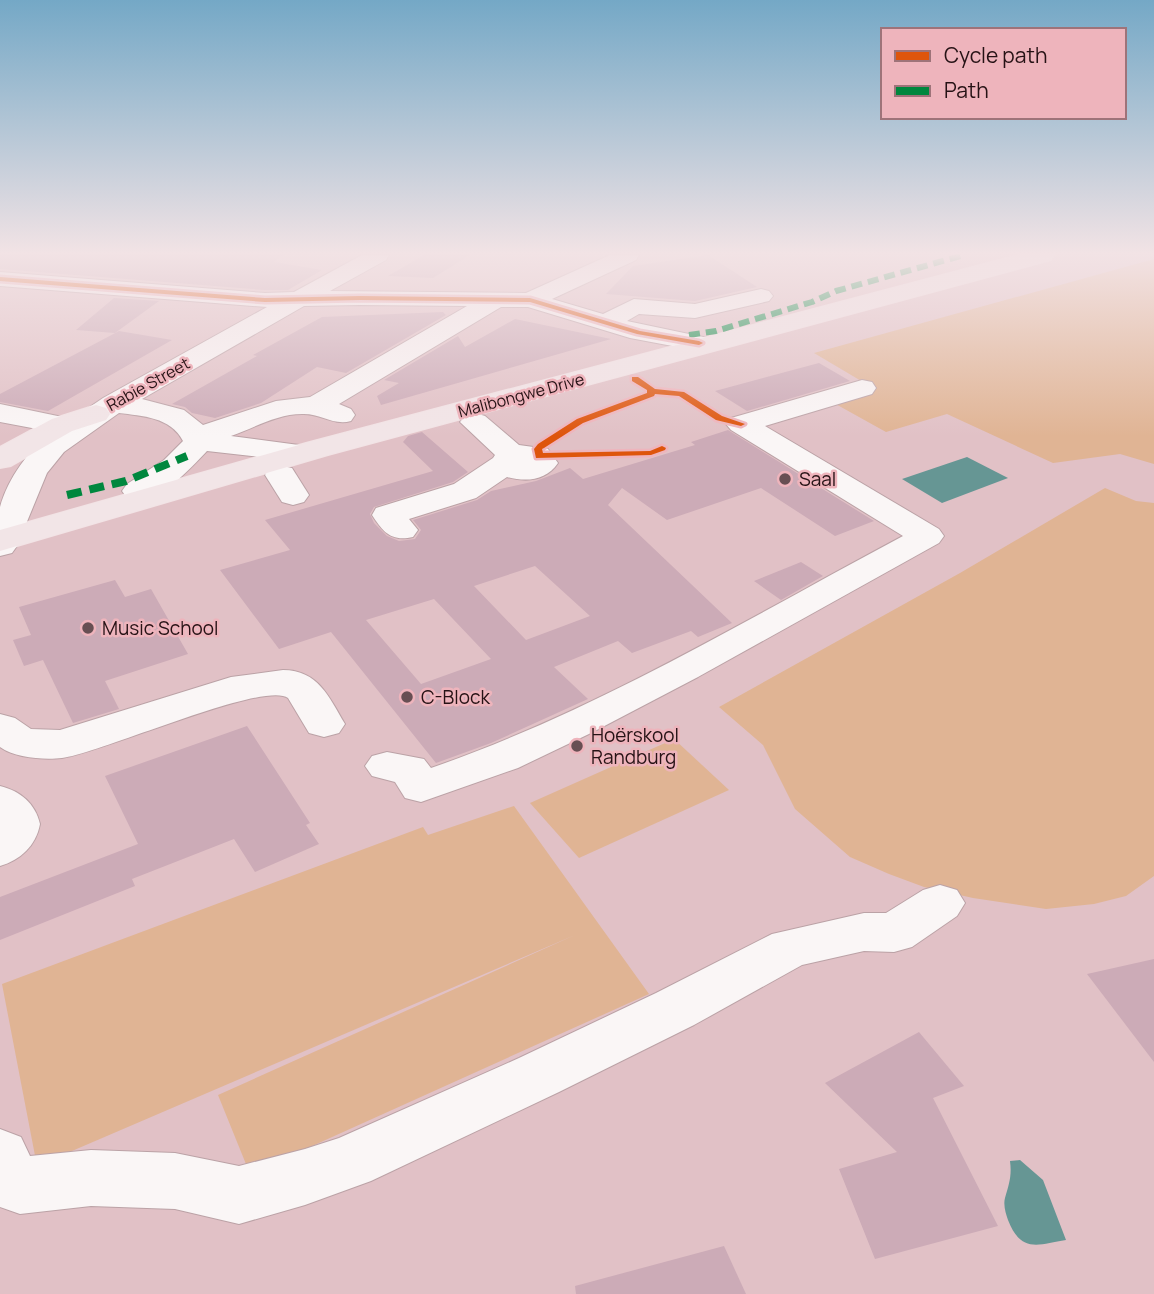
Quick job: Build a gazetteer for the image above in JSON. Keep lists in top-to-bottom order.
{
  "streets": {
    "main road": ["Malibongwe Drive"],
    "street": ["Rabie Street"]
  },
  "crossings": [
    ["Rabie Street", "Malibongwe Drive"]
  ],
  "places": [
    "Saal",
    "Music School",
    "C-Block",
    "Hoërskool Randburg"
  ],
  "legend": ["Cycle path", "Path"]
}
